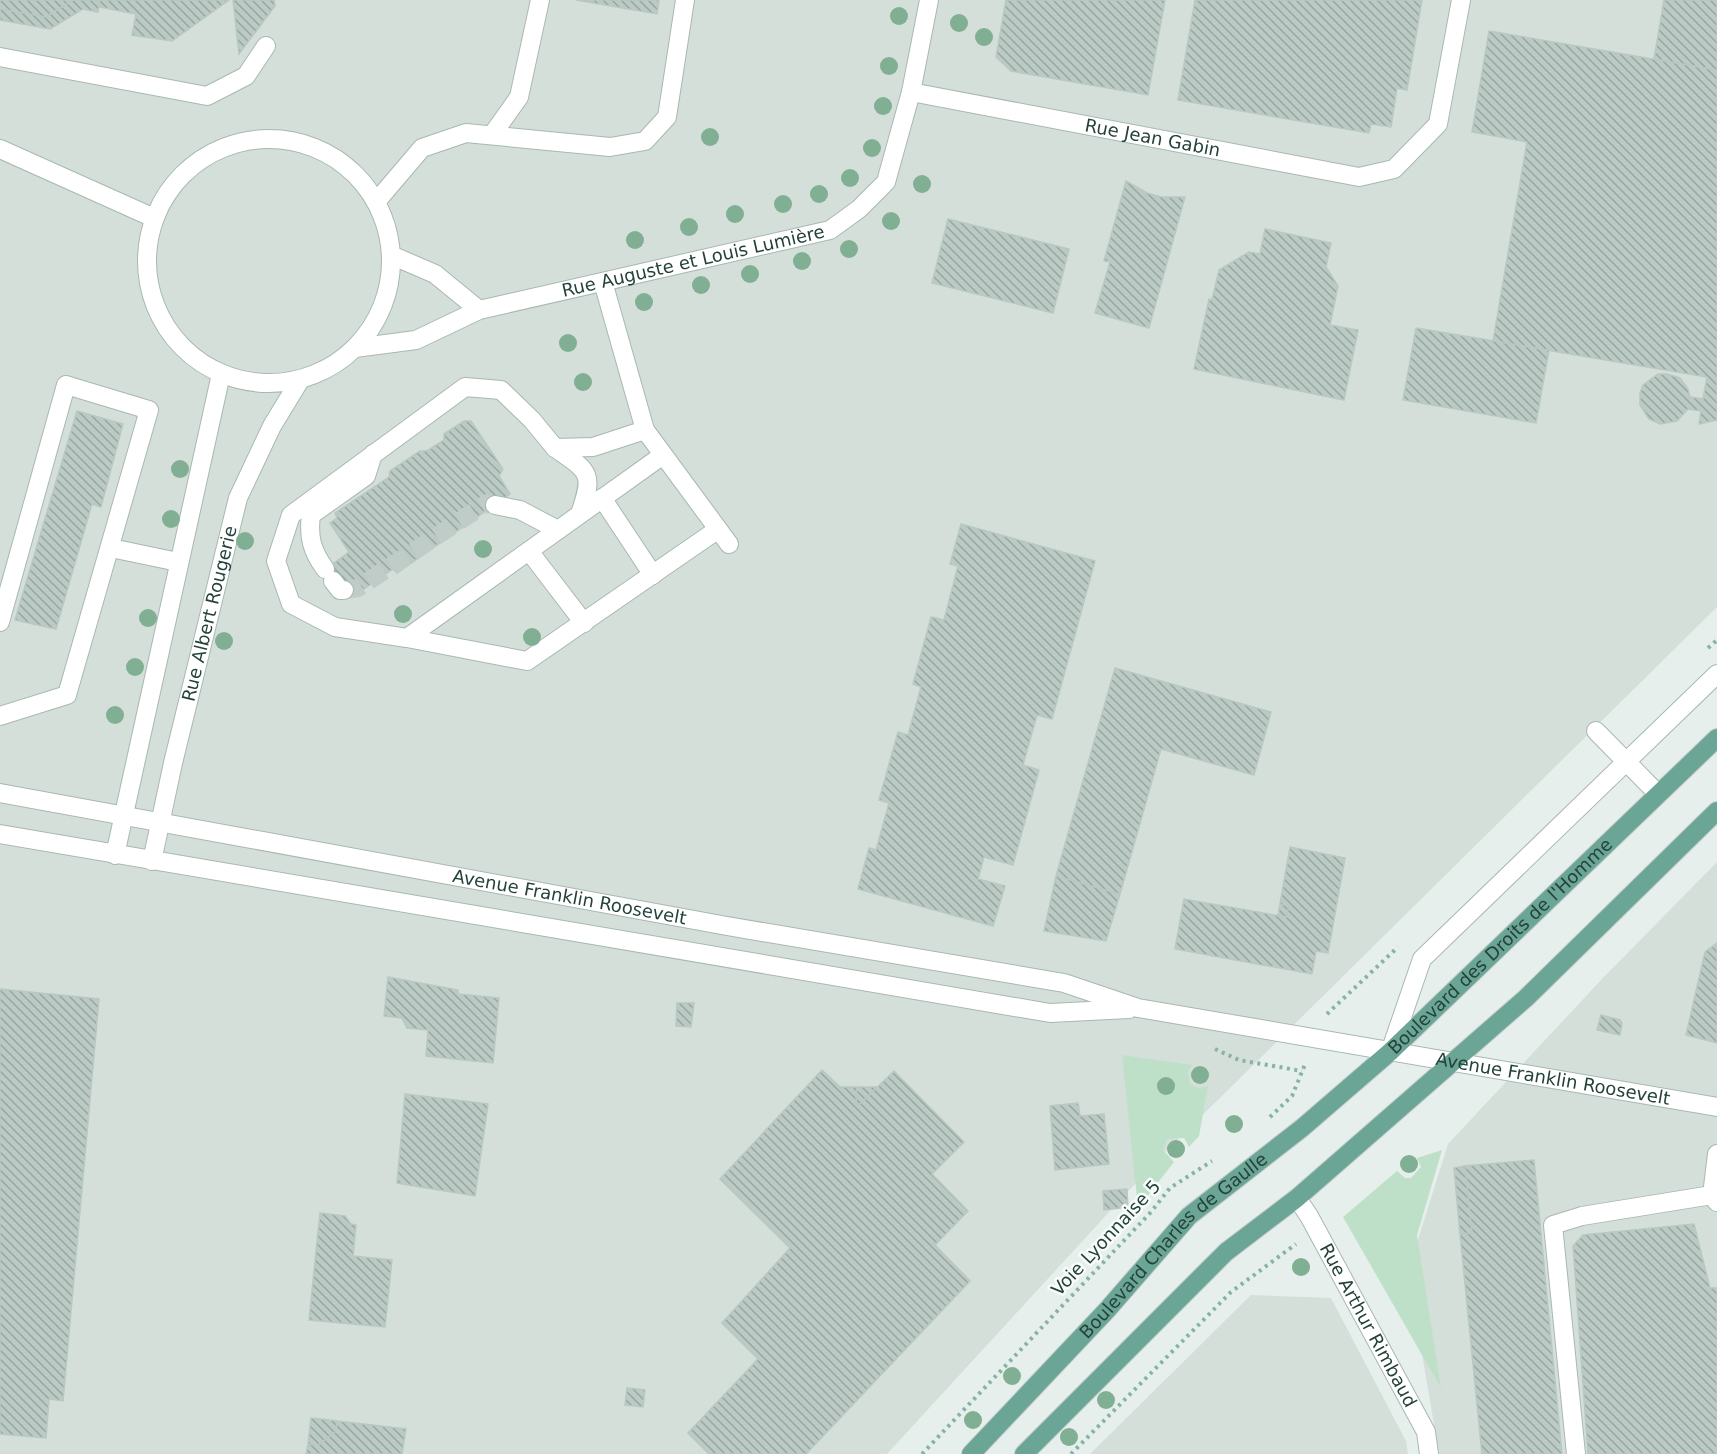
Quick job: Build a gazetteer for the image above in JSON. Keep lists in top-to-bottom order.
{
  "streets": {
    "main road": ["Boulevard des Droits de l'Homme", "Boulevard Charles de Gaulle"],
    "street": [
      "Rue Jean Gabin",
      "Rue Auguste et Louis Lumière",
      "Rue Albert Rougerie",
      "Avenue Franklin Roosevelt",
      "Rue Arthur Rimbaud"
    ],
    "path": ["Voie Lyonnaise 5"]
  },
  "crossings": [
    ["Rue Jean Gabin", "Rue Auguste et Louis Lumière"],
    ["Rue Albert Rougerie", "Avenue Franklin Roosevelt"],
    ["Avenue Franklin Roosevelt", "Boulevard des Droits de l'Homme"],
    ["Avenue Franklin Roosevelt", "Boulevard Charles de Gaulle"],
    ["Boulevard des Droits de l'Homme", "Boulevard Charles de Gaulle"]
  ]
}
